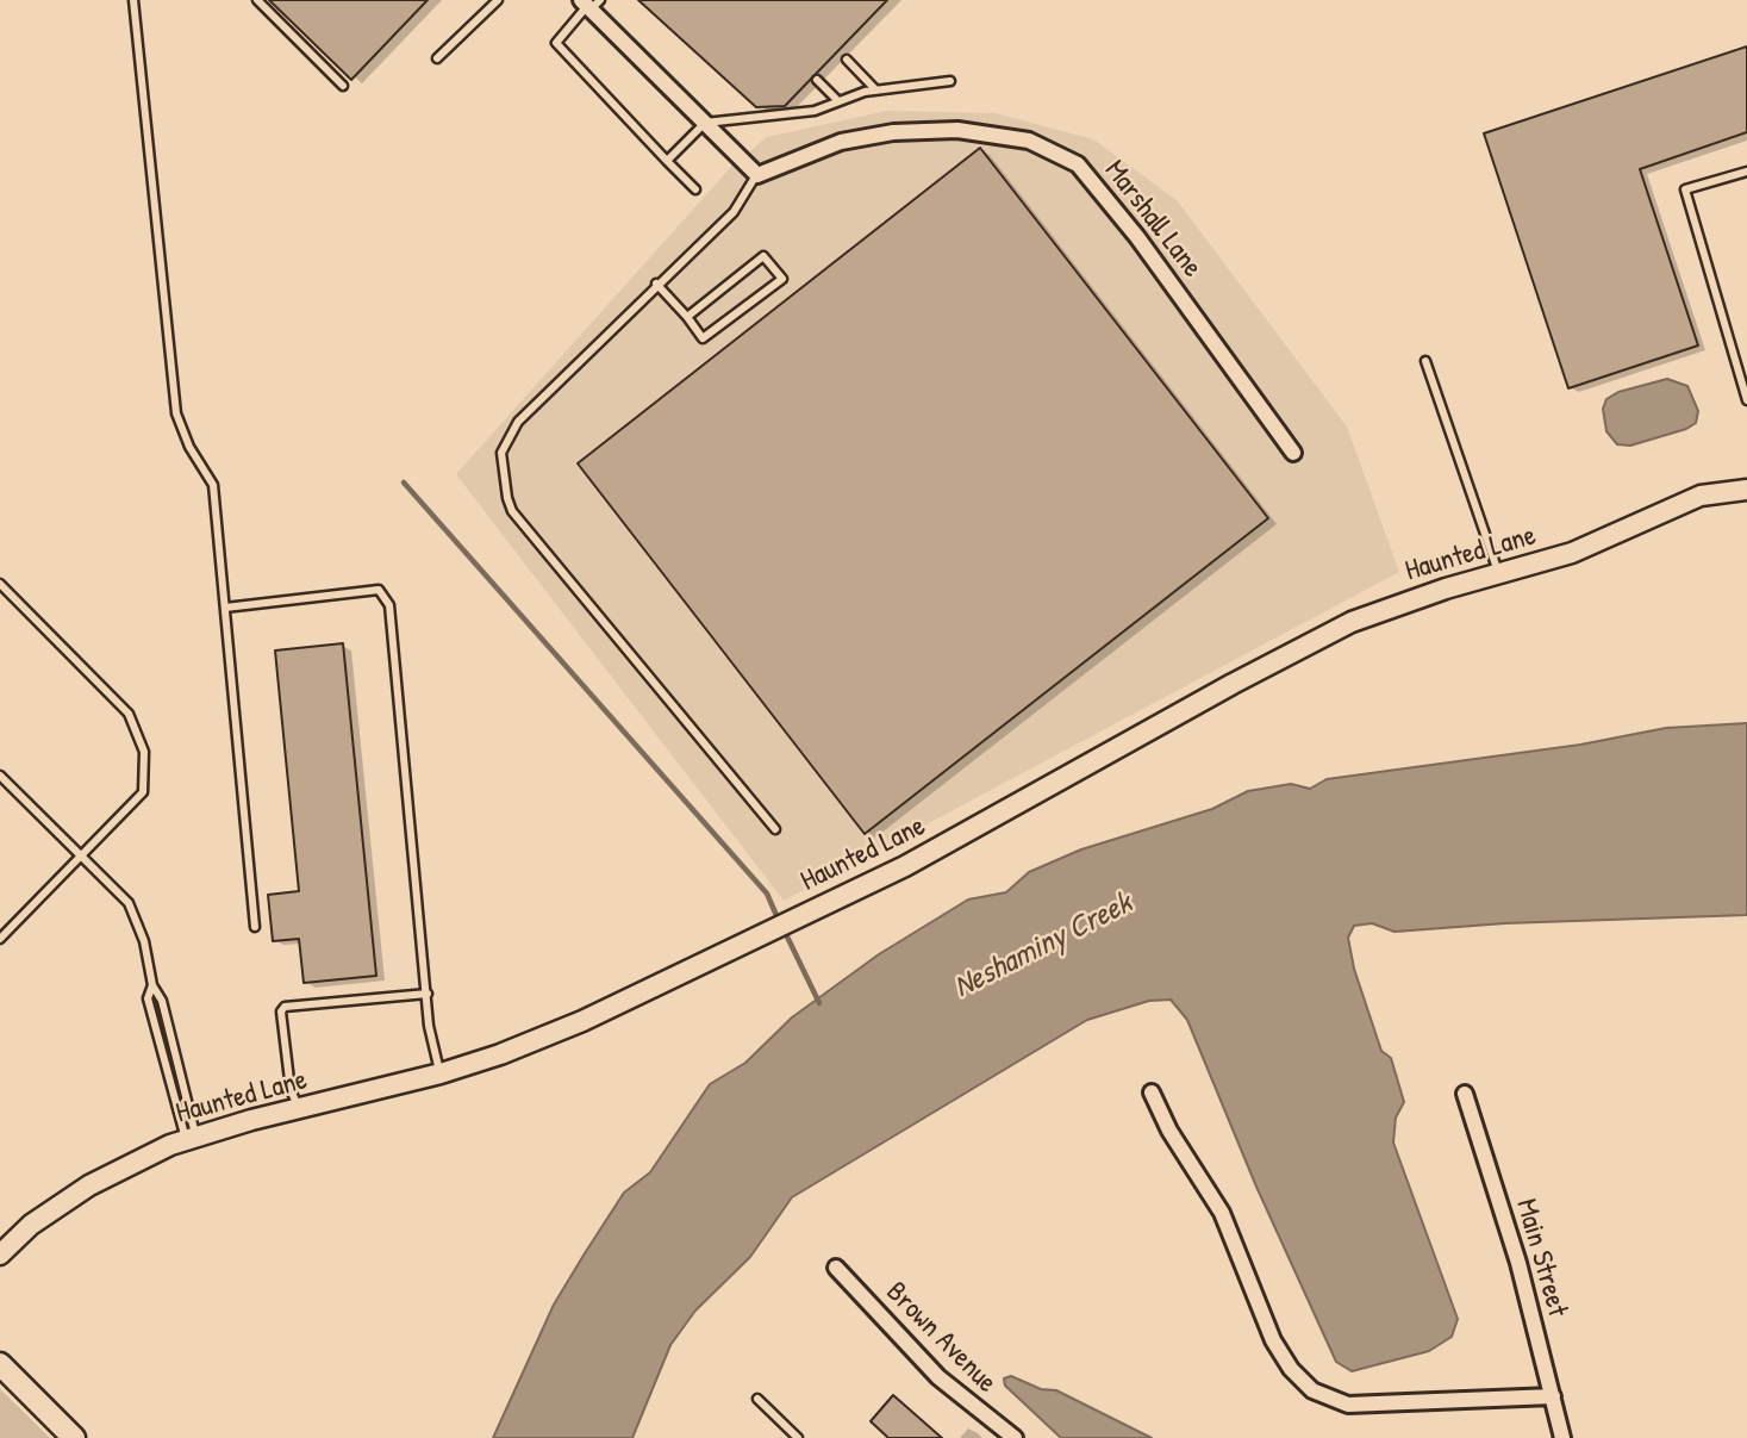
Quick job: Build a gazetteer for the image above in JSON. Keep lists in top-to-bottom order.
{
  "streets": {
    "street": [
      "Marshall Lane",
      "Haunted Lane",
      "Main Street",
      "Brown Avenue"
    ]
  },
  "water": ["Neshaminy Creek"]
}
